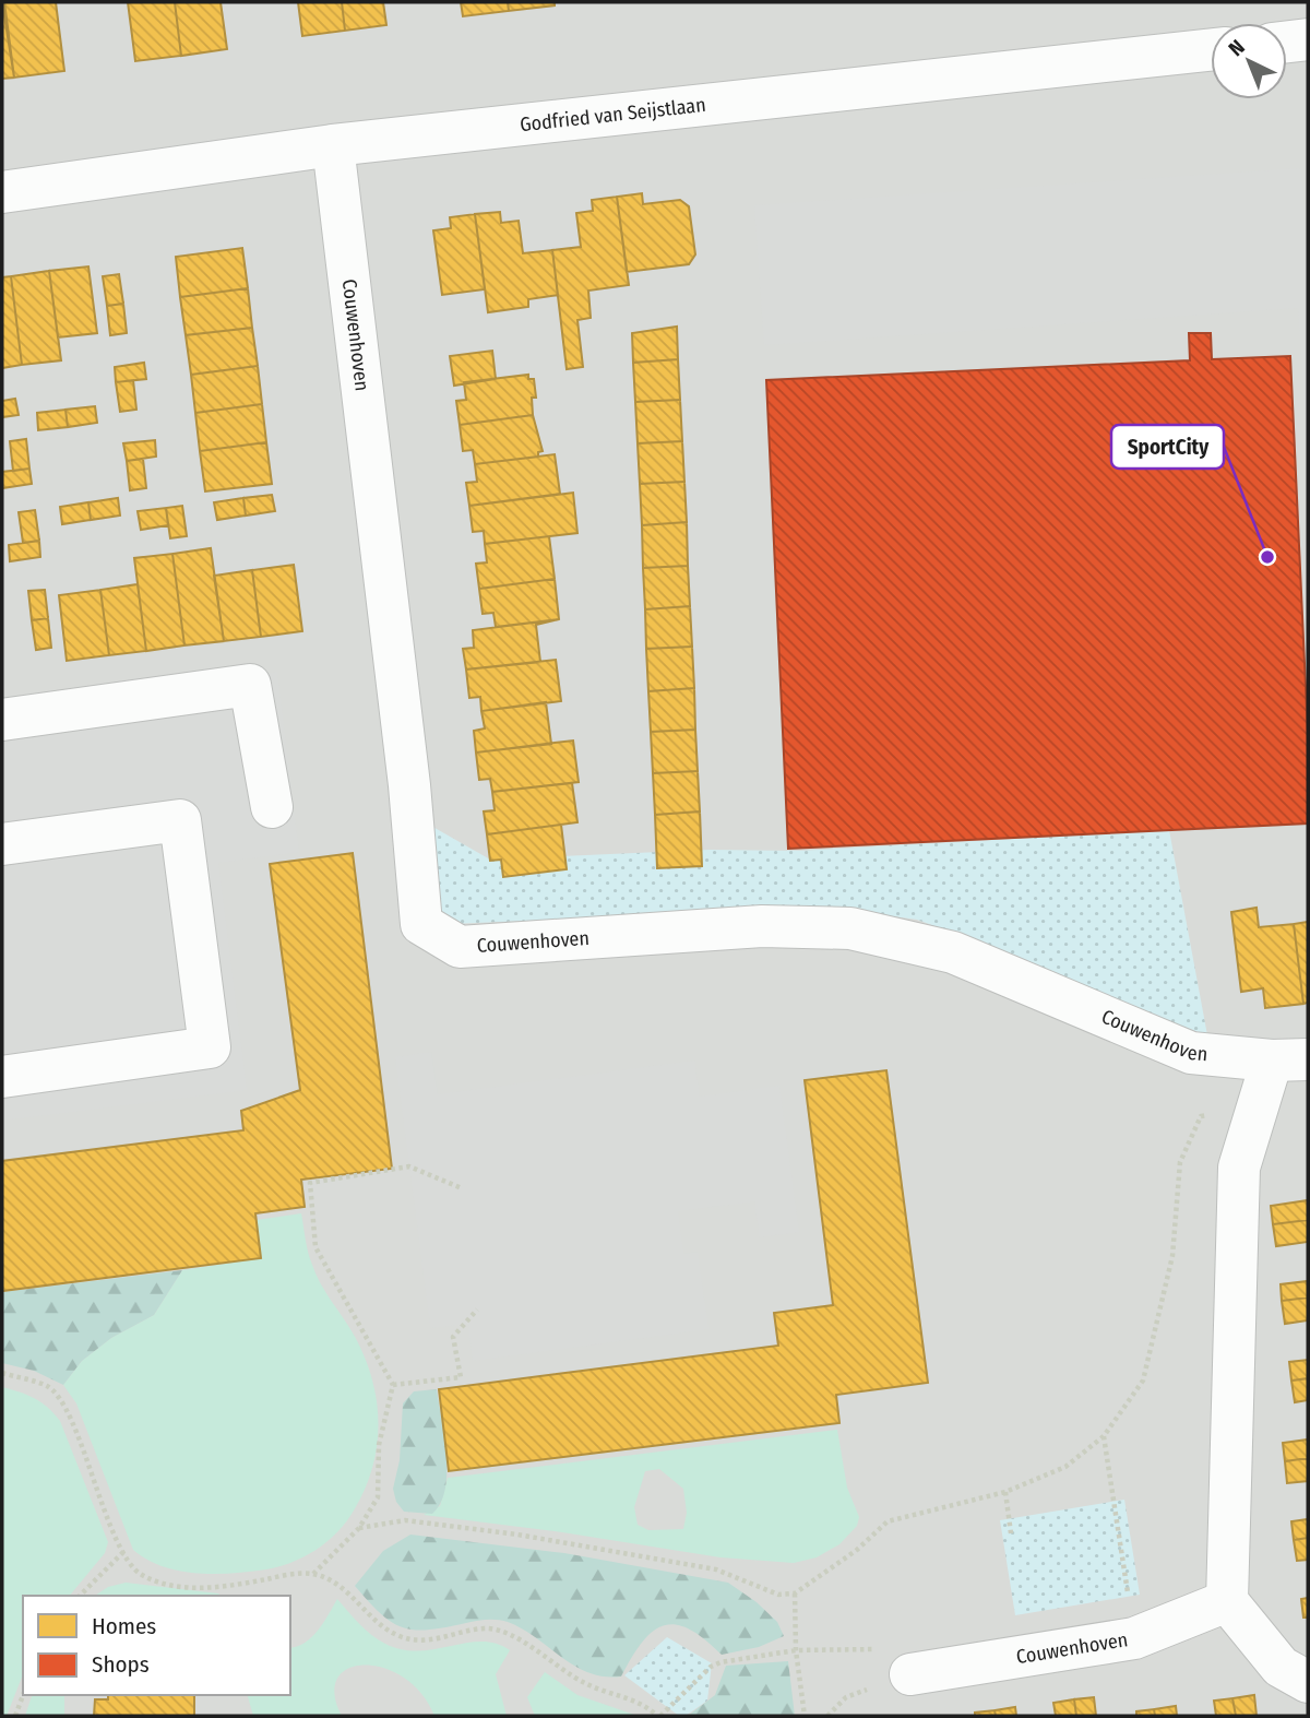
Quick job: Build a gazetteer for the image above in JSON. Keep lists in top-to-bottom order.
{
  "streets": {
    "street": ["Godfried van Seijstlaan", "Couwenhoven"]
  },
  "crossings": [
    ["Godfried van Seijstlaan", "Couwenhoven"]
  ],
  "places": ["SportCity"],
  "legend": ["Homes", "Shops"],
  "north": "top left"
}
